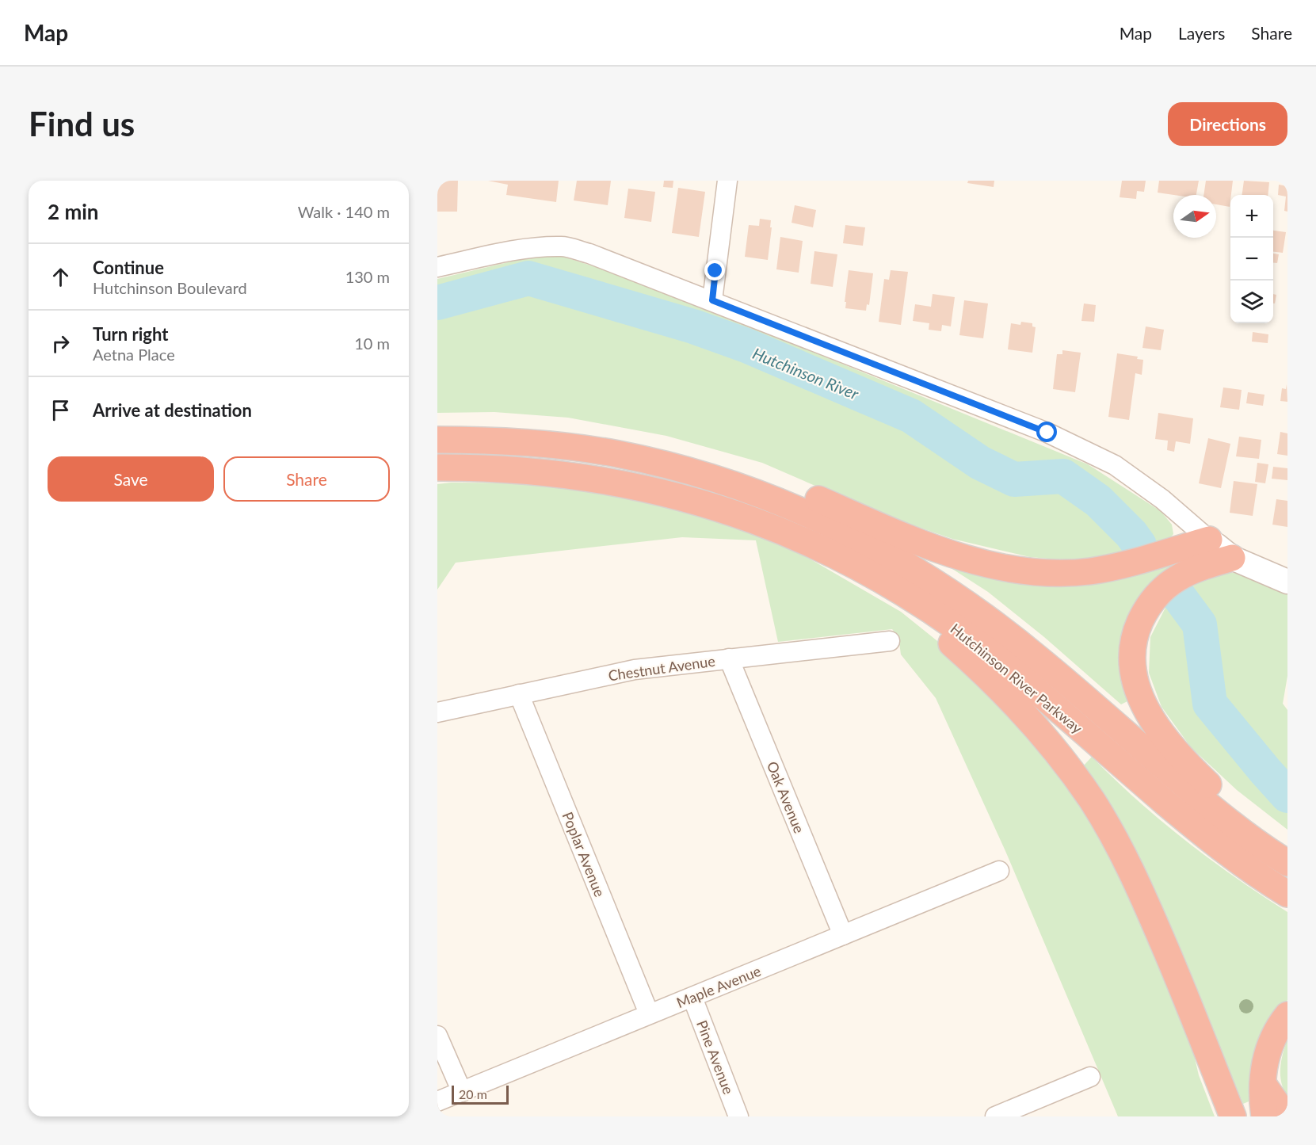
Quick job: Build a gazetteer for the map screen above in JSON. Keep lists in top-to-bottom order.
{
  "streets": {
    "highway": ["Hutchinson River Parkway"],
    "street": [
      "Chestnut Avenue",
      "Oak Avenue",
      "Poplar Avenue",
      "Maple Avenue",
      "Pine Avenue"
    ]
  },
  "crossings": [
    ["Chestnut Avenue", "Oak Avenue"],
    ["Chestnut Avenue", "Poplar Avenue"],
    ["Oak Avenue", "Maple Avenue"],
    ["Poplar Avenue", "Maple Avenue"],
    ["Maple Avenue", "Pine Avenue"]
  ],
  "water": ["Hutchinson River"],
  "scale_bar": "20 m",
  "north": "right",
  "page": {
    "header": "Map",
    "nav": ["Map", "Layers", "Share"],
    "buttons": [
      "Directions",
      ["Save", "Share"]
    ],
    "title": "Find us",
    "heading": ["2 min", "Walk · 140 m"],
    "map_buttons": ["+", "−"],
    "list": [
      ["Continue", "Hutchinson Boulevard", "130 m"],
      ["Turn right", "Aetna Place", "10 m"],
      "Arrive at destination"
    ],
    "scale": "20 m"
  }
}
